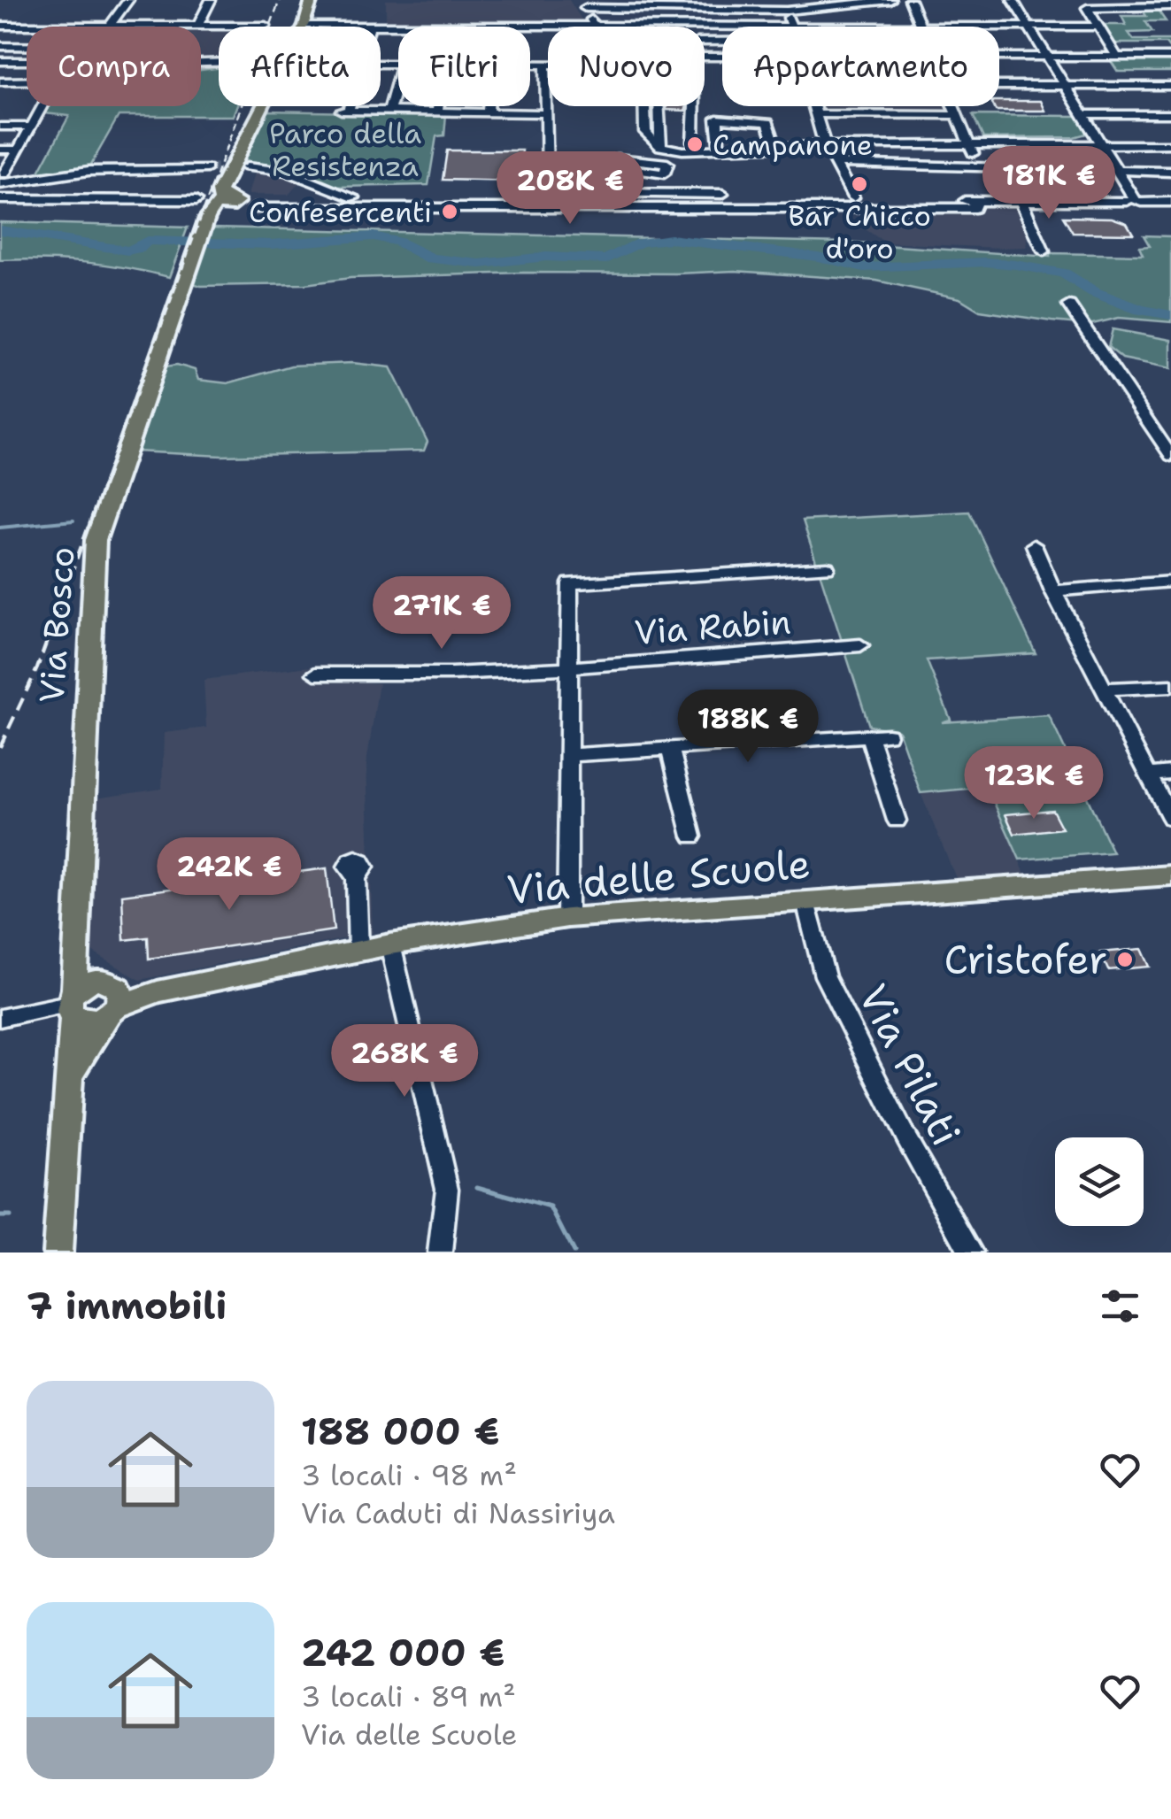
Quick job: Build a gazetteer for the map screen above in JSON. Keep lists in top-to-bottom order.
{
  "streets": {
    "main road": ["Via Bosco", "Via delle Scuole"],
    "street": ["Via Rabin", "Via Pilati"]
  },
  "crossings": [
    ["Via Bosco", "Via delle Scuole"],
    ["Via delle Scuole", "Via Pilati"]
  ],
  "parks": ["Parco della Resistenza"],
  "places": [
    "Campanone",
    "Bar Chicco d'oro",
    "Confesercenti",
    "Cristofer"
  ],
  "page": {
    "chip": [
      "Compra",
      "Affitta",
      "Filtri",
      "Nuovo",
      "Appartamento"
    ],
    "price": [
      "181K €",
      "208K €",
      "271K €",
      "188K €",
      "123K €",
      "242K €",
      "268K €"
    ],
    "heading": "7 immobili",
    "list": [
      {
        "name": "188 000 €",
        "note": "3 locali · 98 m² · Via Caduti di Nassiriya"
      },
      {
        "name": "242 000 €",
        "note": "3 locali · 89 m² · Via delle Scuole"
      }
    ]
  }
}
